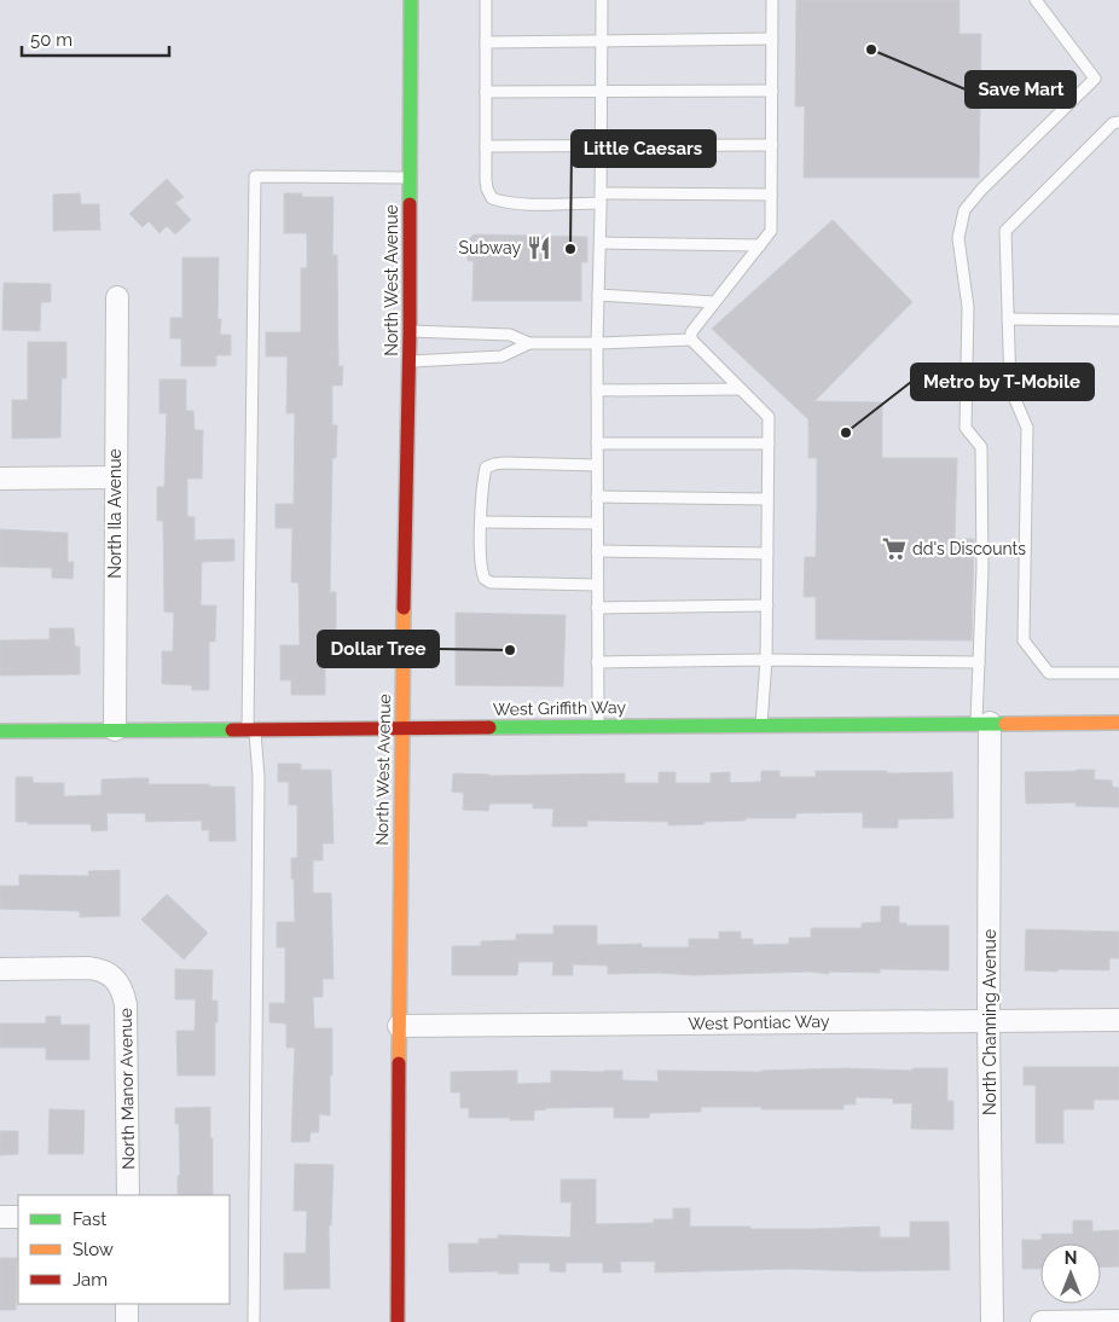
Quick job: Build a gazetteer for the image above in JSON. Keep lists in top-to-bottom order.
{
  "streets": {
    "main road": ["North West Avenue", "West Griffith Way"],
    "street": [
      "North Ila Avenue",
      "West Pontiac Way",
      "North Channing Avenue",
      "North Manor Avenue"
    ]
  },
  "crossings": [
    ["North West Avenue", "West Griffith Way"],
    ["North West Avenue", "West Pontiac Way"],
    ["North Ila Avenue", "West Griffith Way"],
    ["West Griffith Way", "North Channing Avenue"],
    ["West Pontiac Way", "North Channing Avenue"]
  ],
  "places": {
    "other": [
      "Save Mart",
      "Little Caesars",
      "Metro by T-Mobile",
      "Dollar Tree"
    ],
    "restaurant": ["Subway"],
    "supermarket": ["dd's Discounts"]
  },
  "legend": ["Fast", "Slow", "Jam"],
  "scale_bar": "50 m",
  "north": "top"
}
